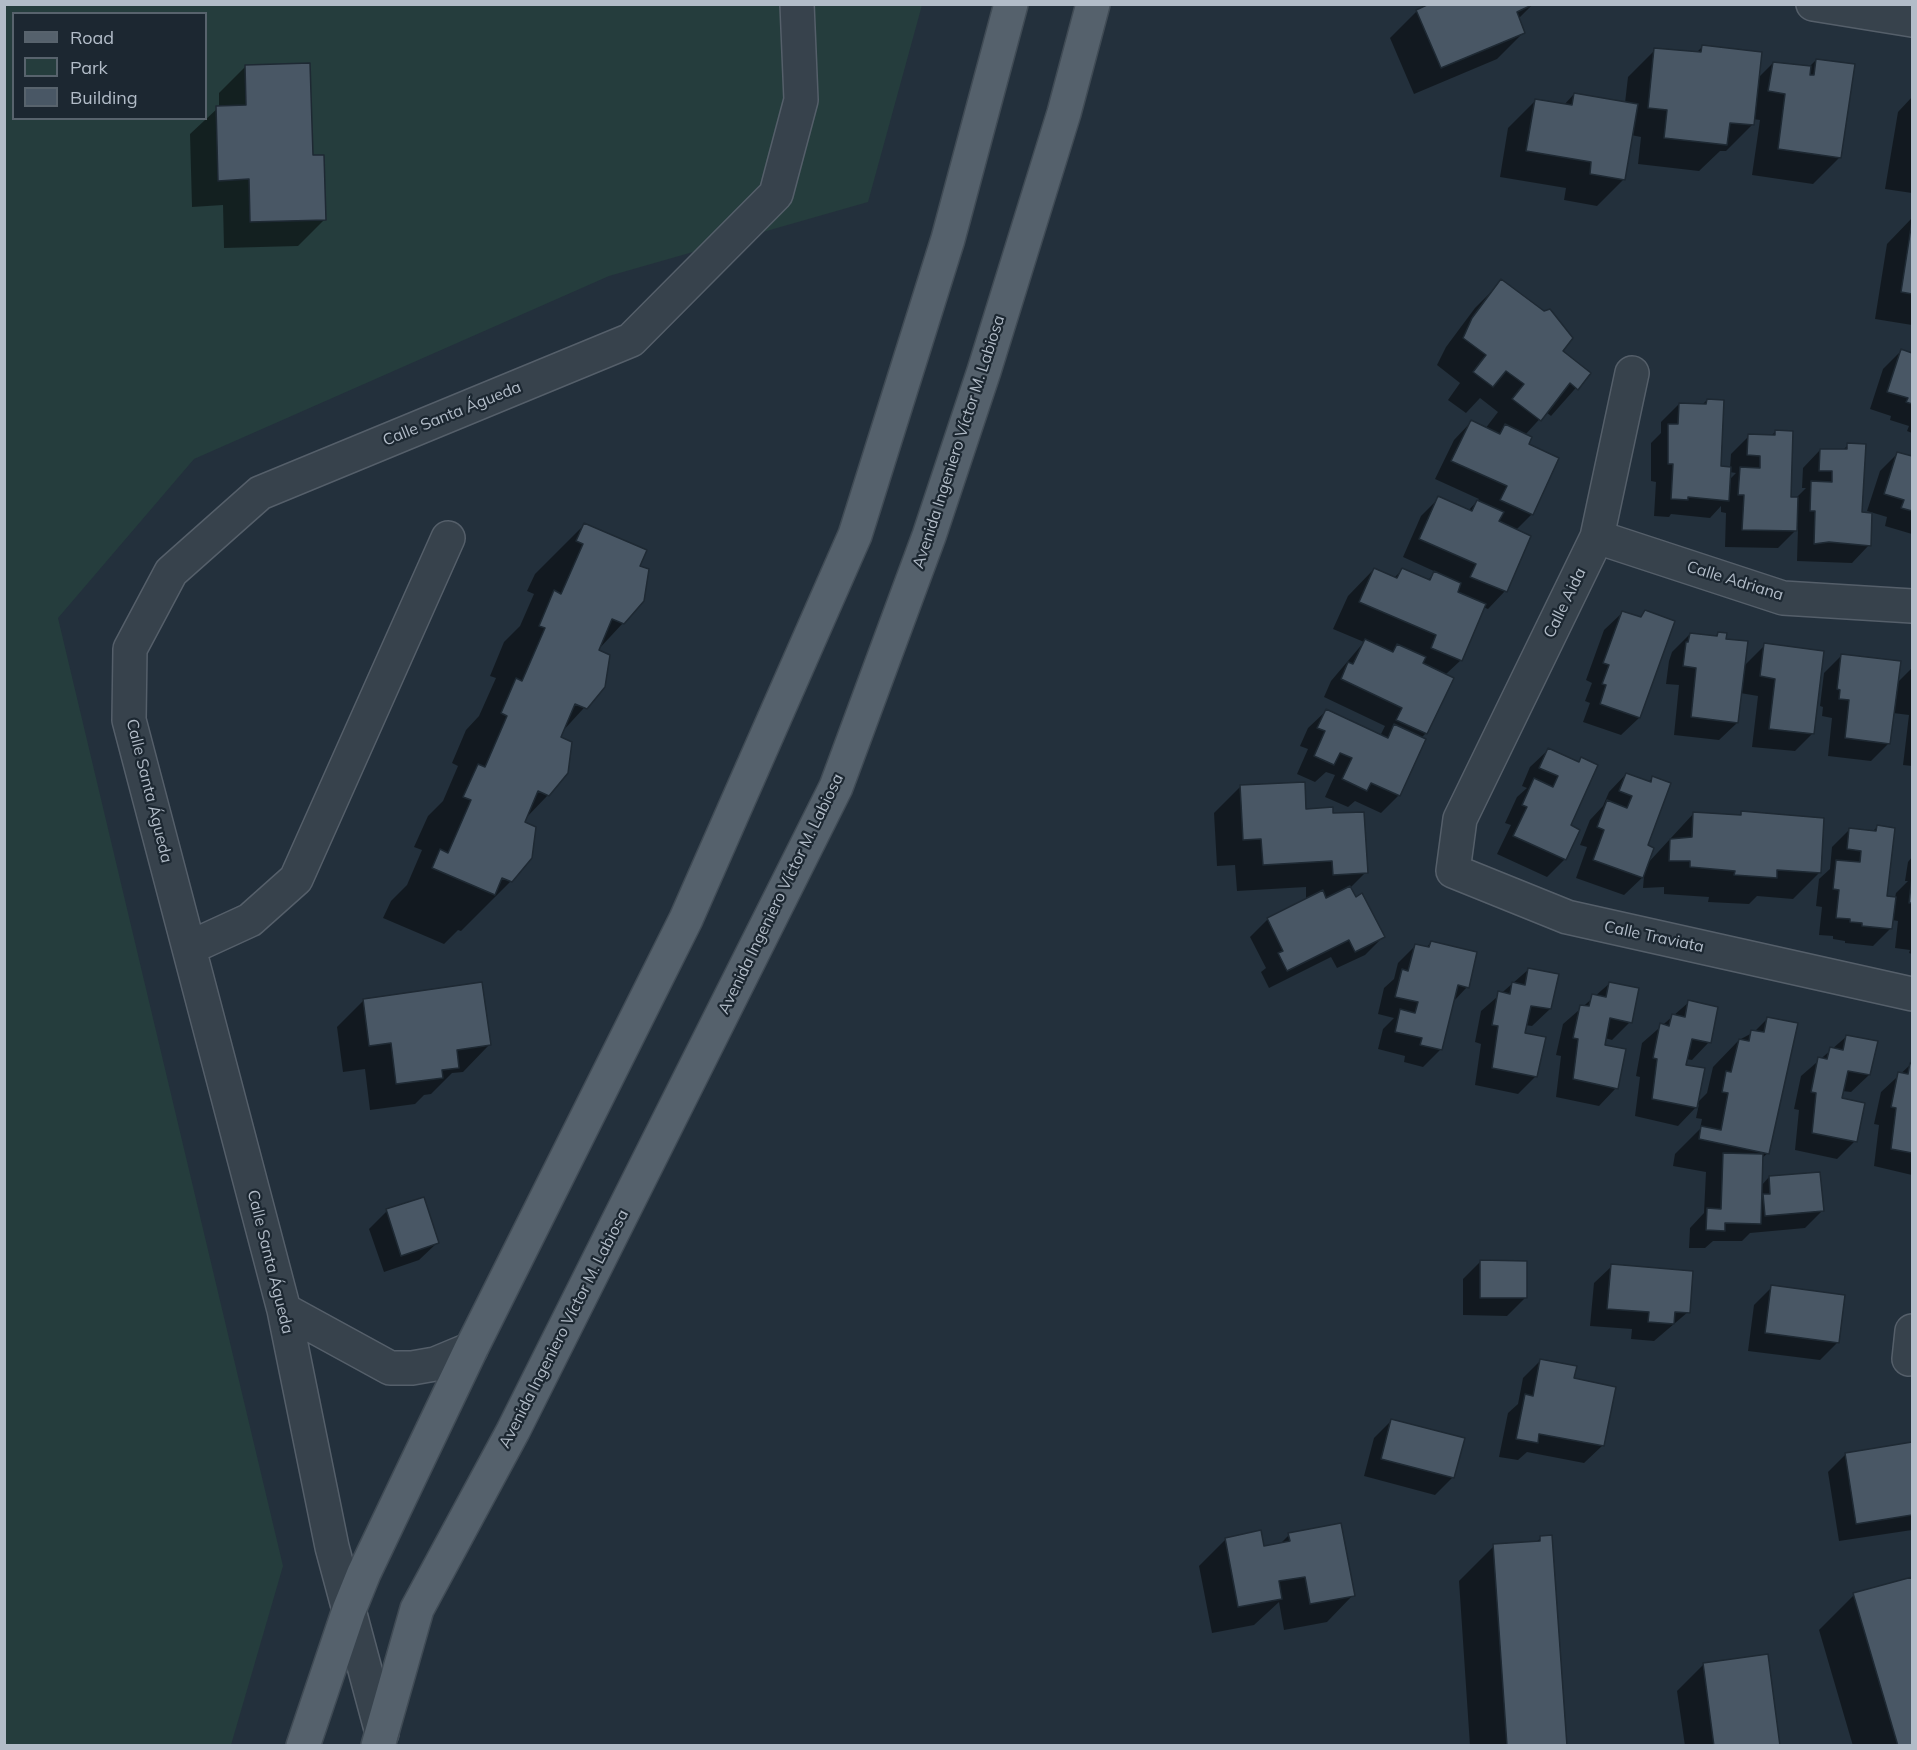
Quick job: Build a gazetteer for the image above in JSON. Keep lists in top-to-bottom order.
{
  "streets": {
    "main road": ["Avenida Ingeniero Víctor M. Labiosa"],
    "street": [
      "Calle Santa Águeda",
      "Calle Adriana",
      "Calle Aida",
      "Calle Traviata"
    ]
  },
  "crossings": [
    ["Calle Santa Águeda", "Avenida Ingeniero Víctor M. Labiosa"],
    ["Calle Adriana", "Calle Aida"],
    ["Calle Aida", "Calle Traviata"]
  ],
  "legend": ["Road", "Park", "Building"]
}
